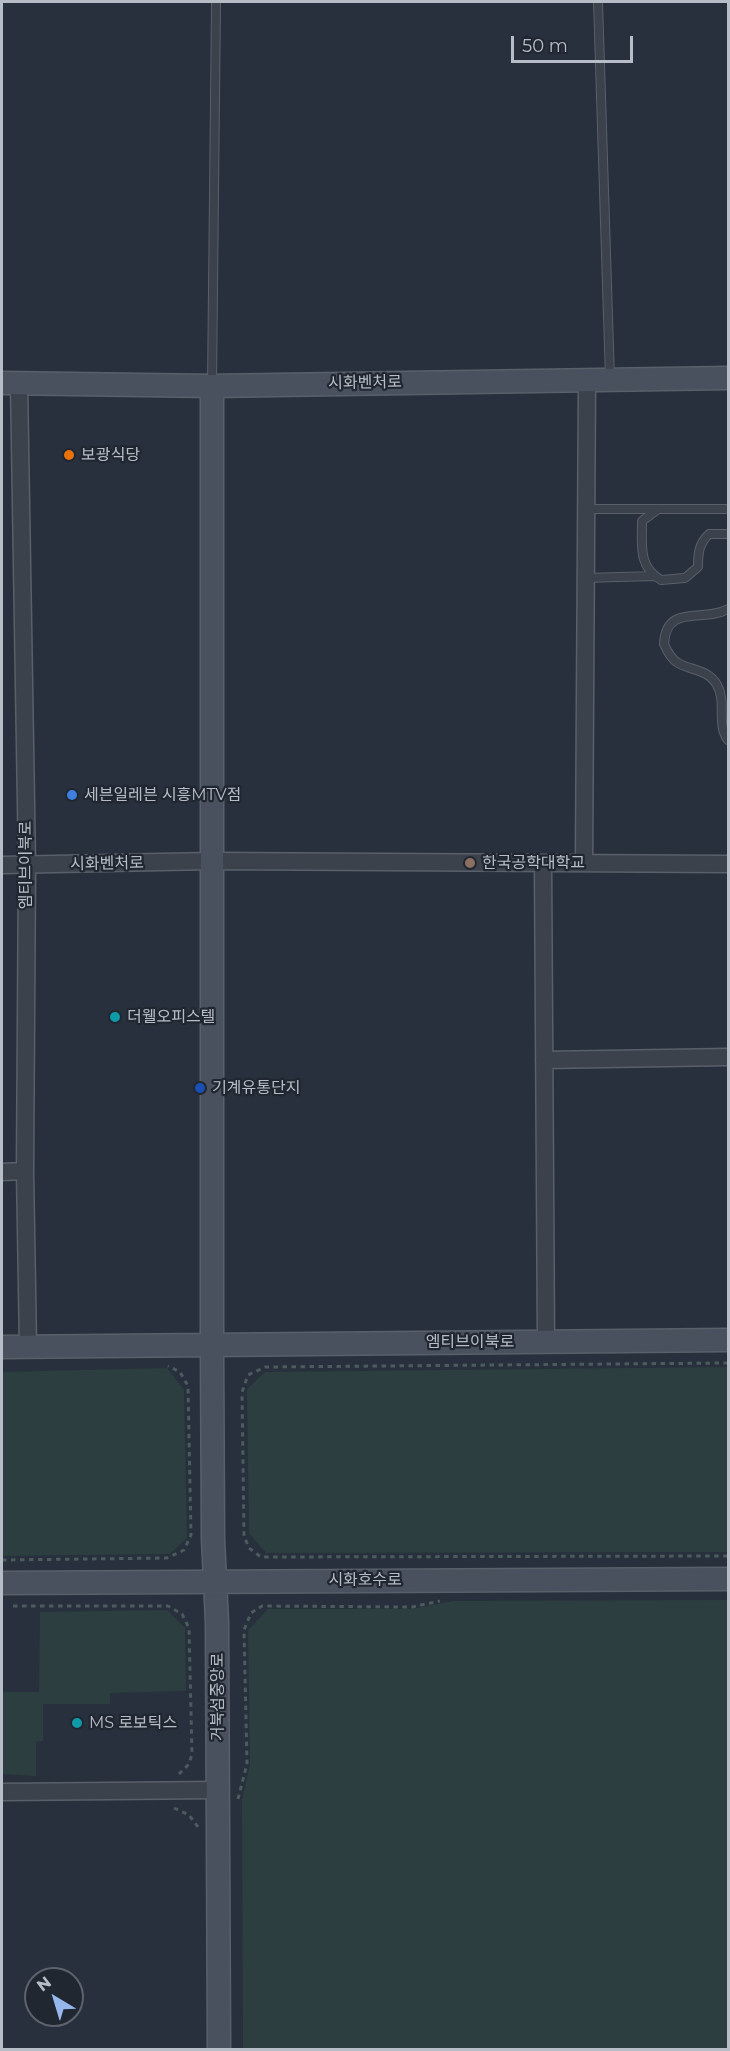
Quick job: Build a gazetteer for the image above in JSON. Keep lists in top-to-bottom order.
{
  "streets": {
    "street": [
      "시화벤처로",
      "엠티브이북로",
      "시화호수로",
      "거북섬중앙로"
    ]
  },
  "crossings": [
    ["시화벤처로", "엠티브이북로"],
    ["엠티브이북로", "거북섬중앙로"],
    ["시화호수로", "거북섬중앙로"]
  ],
  "places": [
    "보광식당",
    "세븐일레븐 시흥MTV점",
    "한국공학대학교",
    "더웰오피스텔",
    "기계유통단지",
    "MS 로보틱스"
  ],
  "scale_bar": "50 m",
  "north": "top left"
}
